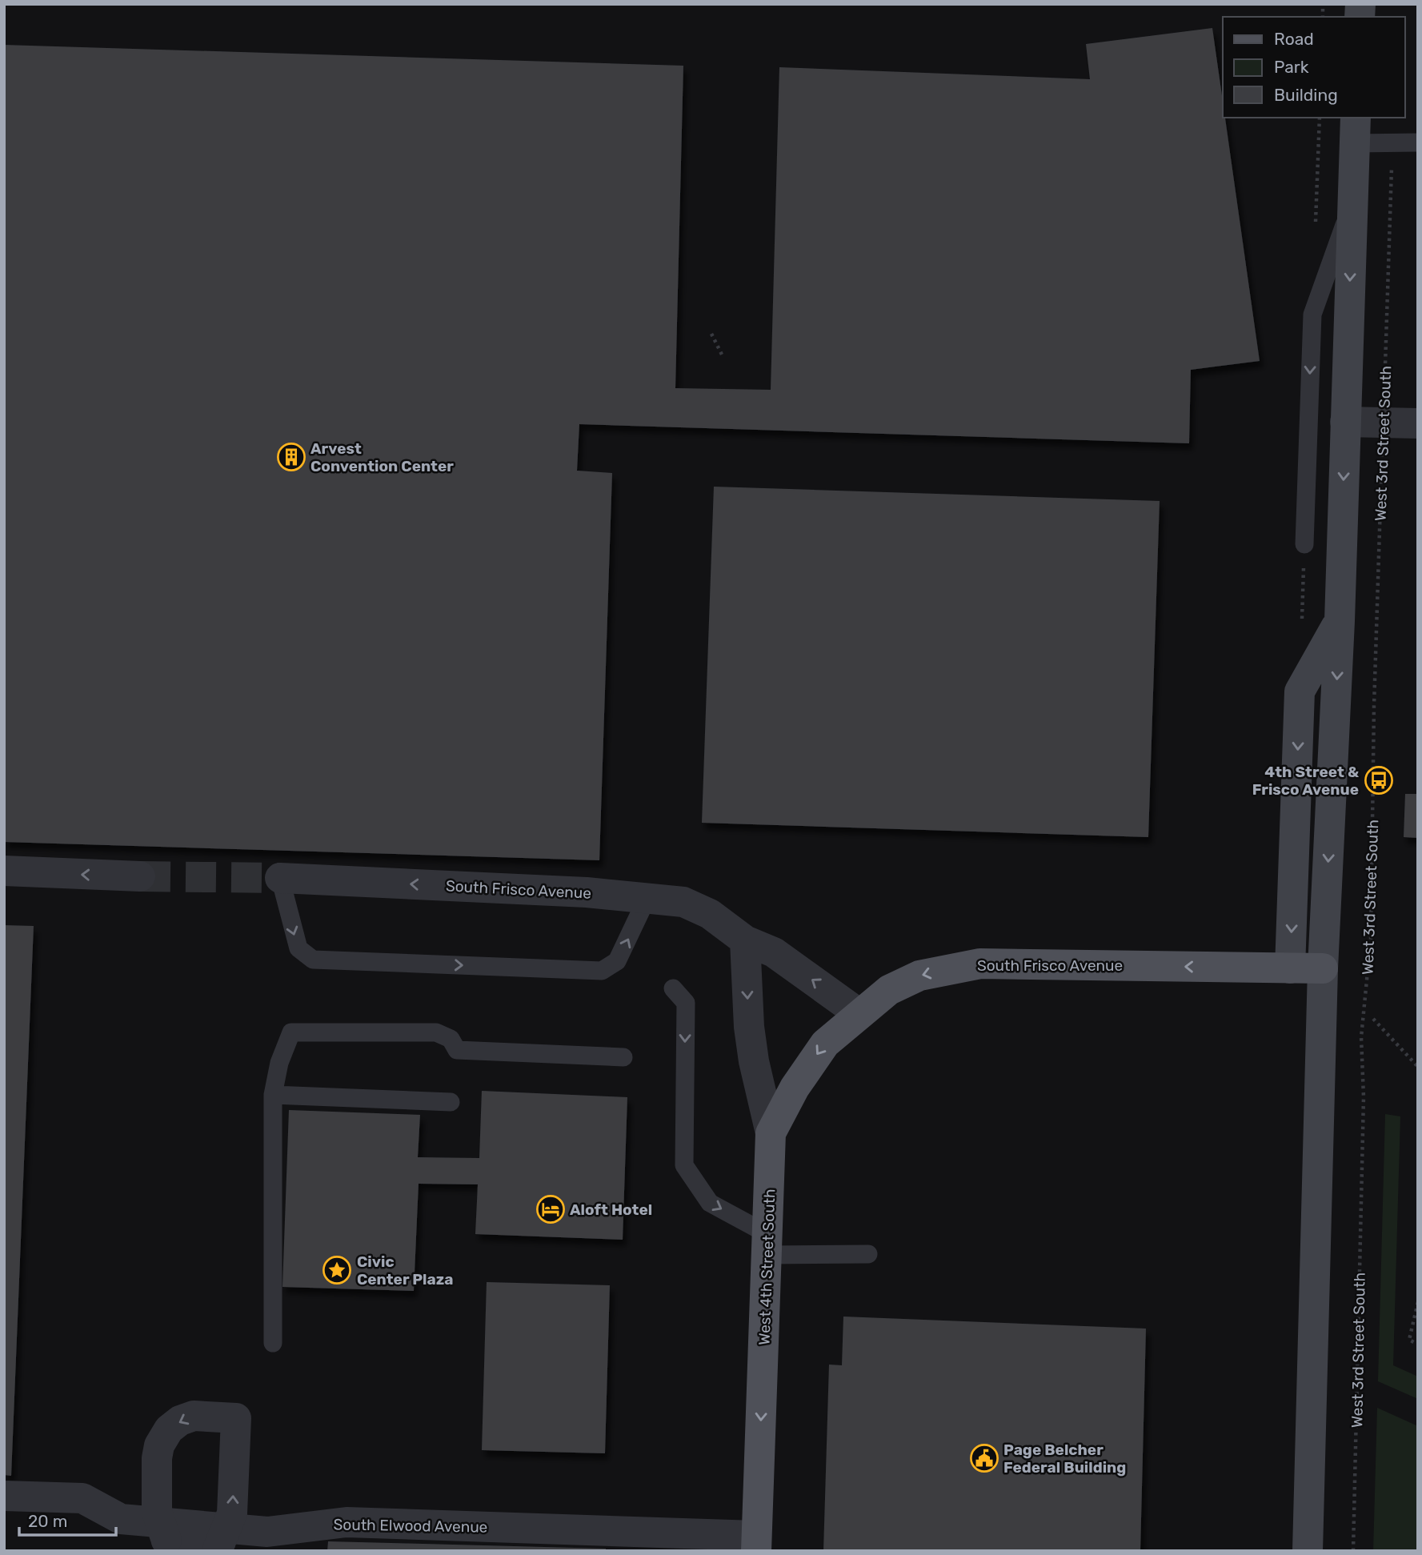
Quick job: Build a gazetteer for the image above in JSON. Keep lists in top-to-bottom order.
{
  "streets": {
    "main road": ["South Frisco Avenue", "West 4th Street South"],
    "street": ["South Elwood Avenue"],
    "path": ["West 3rd Street South"]
  },
  "crossings": [
    ["South Frisco Avenue", "West 4th Street South"],
    ["West 4th Street South", "South Elwood Avenue"]
  ],
  "one_way": ["South Frisco Avenue", "West 4th Street South"],
  "places": {
    "building": ["Arvest Convention Center"],
    "bus stop": ["4th Street & Frisco Avenue"],
    "hotel": ["Aloft Hotel"],
    "place": ["Civic Center Plaza"],
    "public building": ["Page Belcher Federal Building"]
  },
  "legend": ["Road", "Park", "Building"],
  "scale_bar": "20 m"
}
